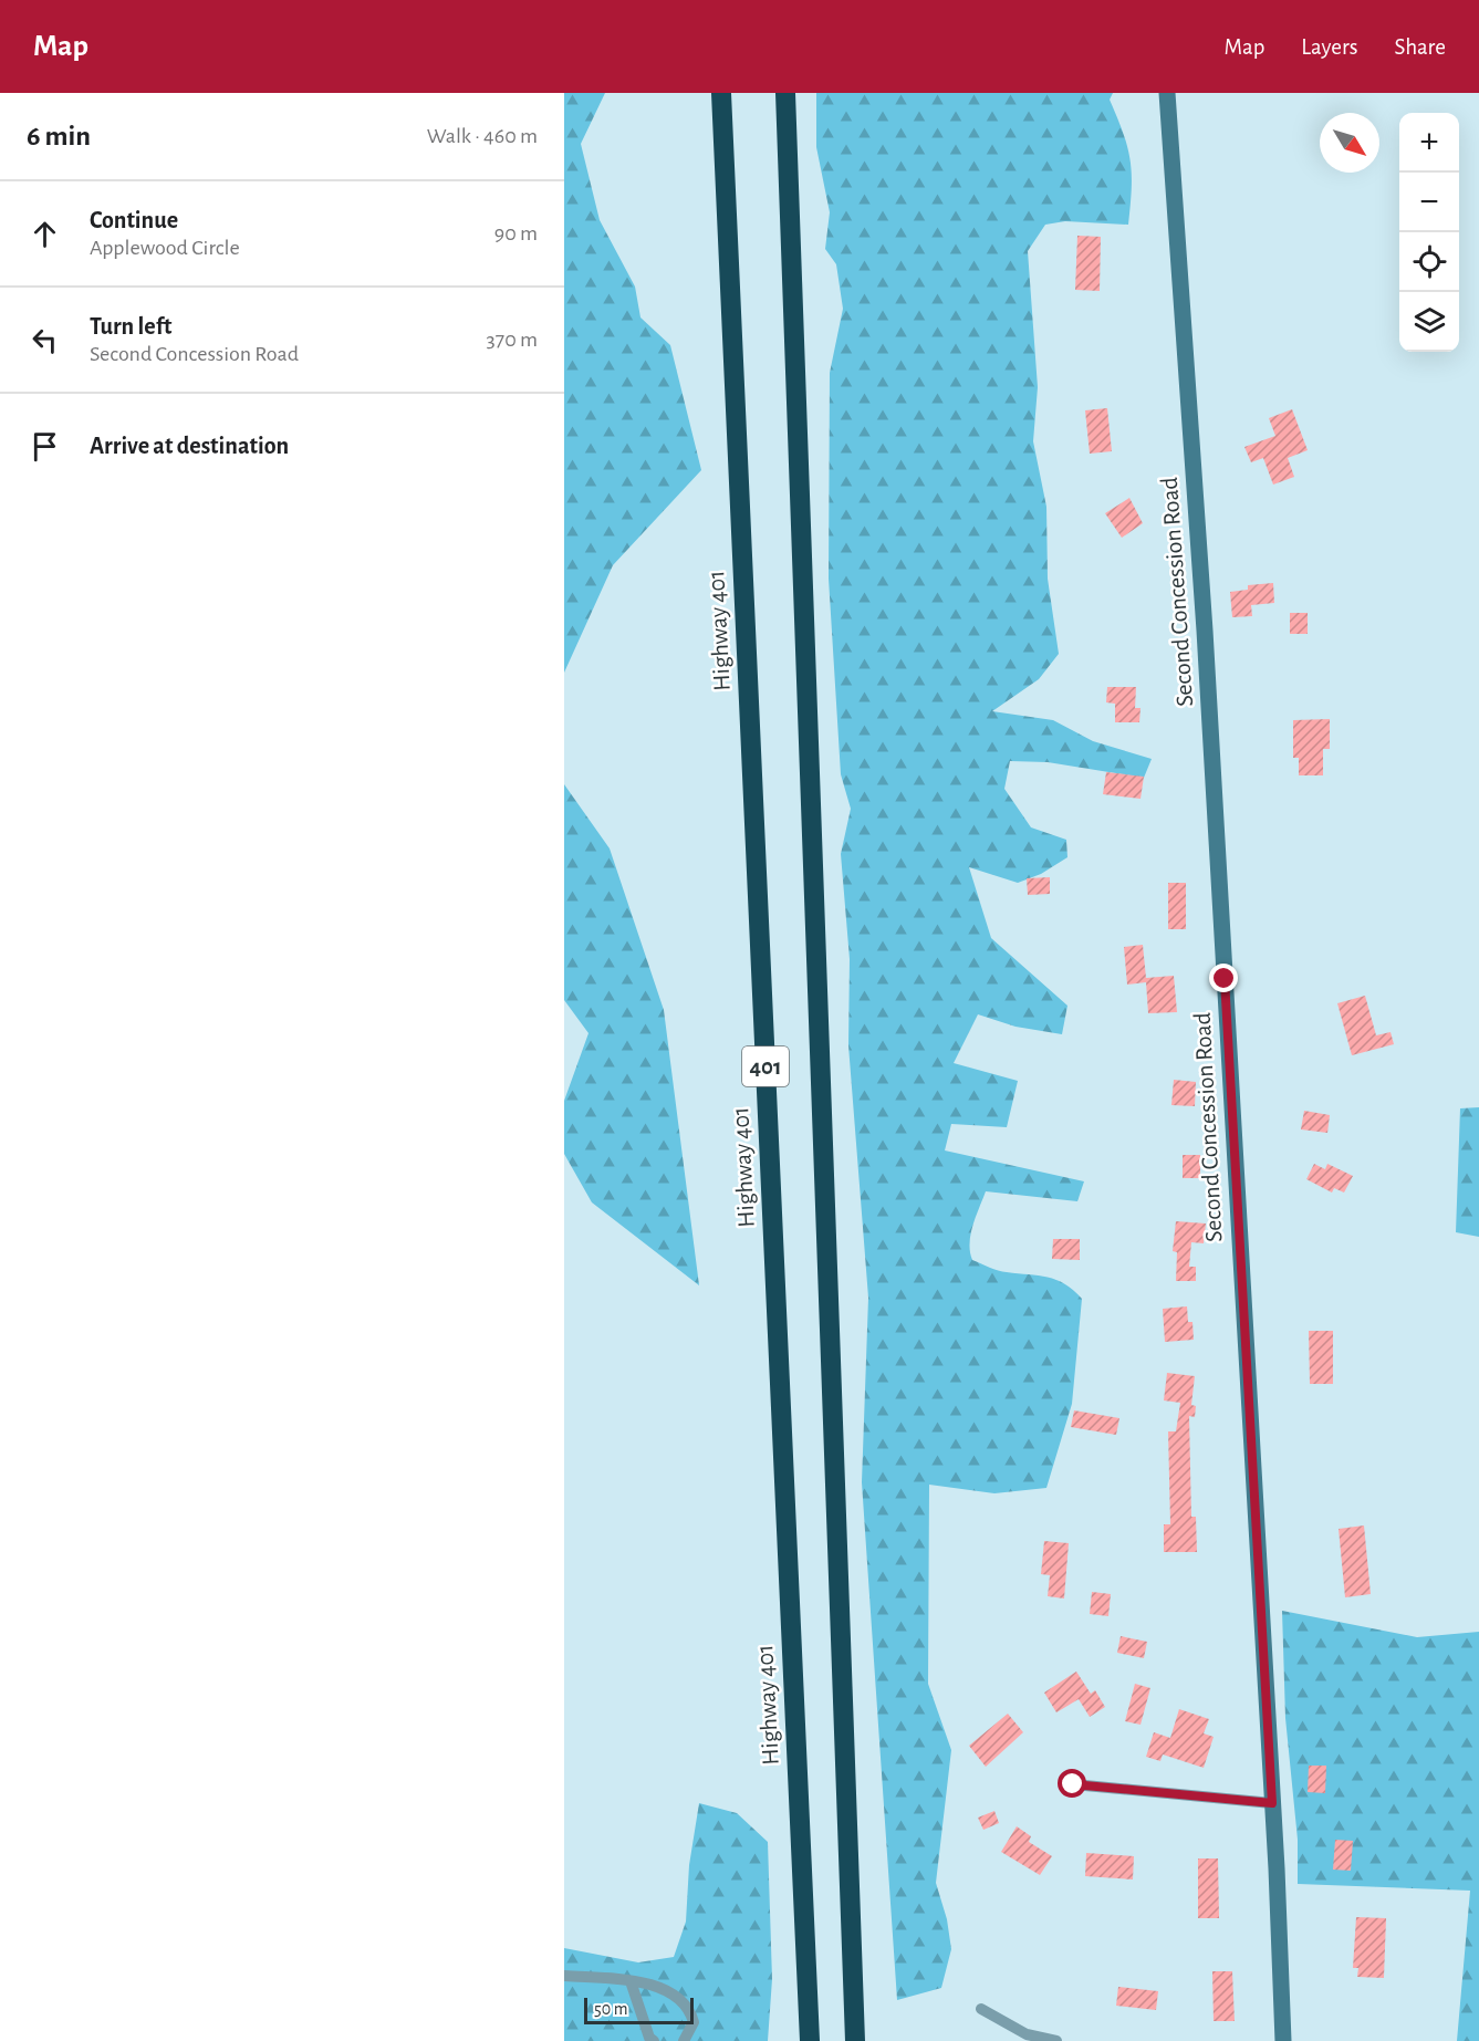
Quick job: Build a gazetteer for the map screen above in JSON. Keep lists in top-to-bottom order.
{
  "streets": {
    "highway": ["Highway 401", "401"],
    "street": ["Second Concession Road"]
  },
  "scale_bar": "50 m",
  "north": "bottom right",
  "page": {
    "header": "Map",
    "nav": ["Map", "Layers", "Share"],
    "heading": ["6 min", "Walk · 460 m"],
    "map_buttons": ["+", "−"],
    "list": [
      ["Continue", "Applewood Circle", "90 m"],
      ["Turn left", "Second Concession Road", "370 m"],
      "Arrive at destination"
    ],
    "scale": "50 m"
  }
}
